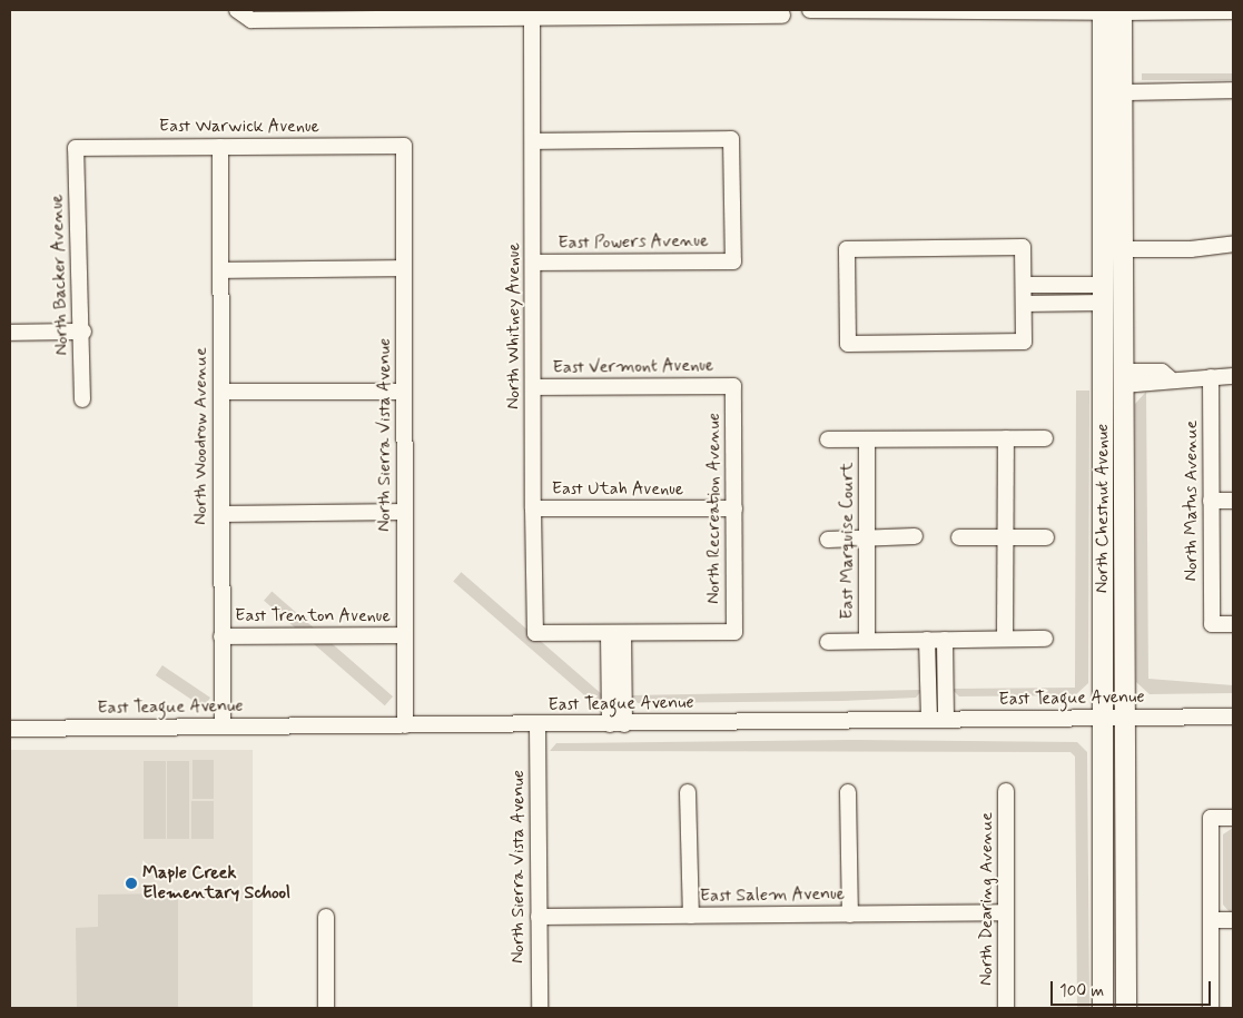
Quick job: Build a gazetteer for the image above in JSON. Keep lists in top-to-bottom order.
{
  "streets": {
    "main road": ["North Chestnut Avenue"],
    "street": [
      "East Warwick Avenue",
      "East Powers Avenue",
      "North Backer Avenue",
      "North Whitney Avenue",
      "East Vermont Avenue",
      "North Sierra Vista Avenue",
      "North Woodrow Avenue",
      "East Utah Avenue",
      "North Matus Avenue",
      "North Recreation Avenue",
      "East Marquise Court",
      "East Trenton Avenue",
      "East Teague Avenue",
      "East Salem Avenue",
      "North Dearing Avenue"
    ]
  },
  "crossings": [
    ["East Warwick Avenue", "North Backer Avenue"],
    ["East Warwick Avenue", "North Sierra Vista Avenue"],
    ["East Warwick Avenue", "North Woodrow Avenue"],
    ["East Powers Avenue", "North Whitney Avenue"],
    ["North Whitney Avenue", "East Vermont Avenue"],
    ["North Whitney Avenue", "East Utah Avenue"],
    ["North Whitney Avenue", "North Recreation Avenue"],
    ["East Vermont Avenue", "North Recreation Avenue"],
    ["North Sierra Vista Avenue", "East Trenton Avenue"],
    ["North Sierra Vista Avenue", "East Teague Avenue"],
    ["North Sierra Vista Avenue", "East Salem Avenue"],
    ["North Woodrow Avenue", "East Trenton Avenue"],
    ["North Woodrow Avenue", "East Teague Avenue"],
    ["East Utah Avenue", "North Recreation Avenue"],
    ["North Chestnut Avenue", "East Teague Avenue"],
    ["East Salem Avenue", "North Dearing Avenue"]
  ],
  "places": ["Maple Creek Elementary School"],
  "scale_bar": "100 m"
}
